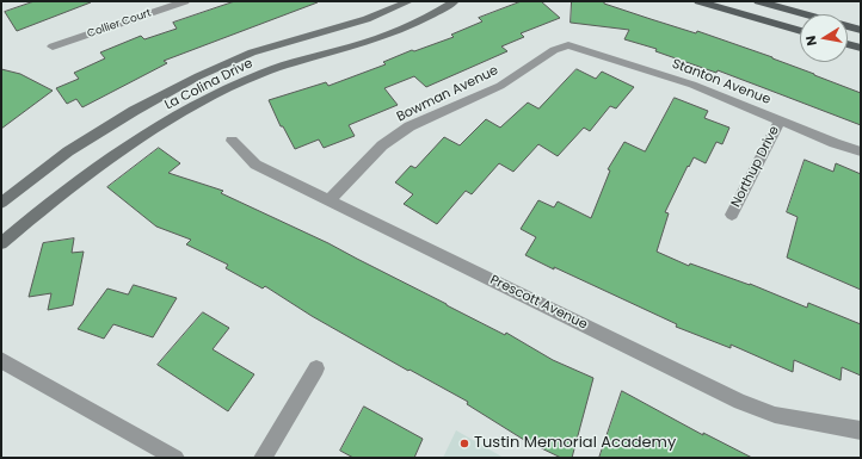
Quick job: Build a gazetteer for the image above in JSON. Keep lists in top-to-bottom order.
{
  "streets": {
    "street": [
      "Collier Court",
      "Stanton Avenue",
      "La Colina Drive",
      "Bowman Avenue",
      "Northup Drive",
      "Prescott Avenue"
    ]
  },
  "crossings": [
    ["Stanton Avenue", "Bowman Avenue"],
    ["Stanton Avenue", "Northup Drive"],
    ["Bowman Avenue", "Prescott Avenue"]
  ],
  "places": ["Tustin Memorial Academy"],
  "north": "left"
}
